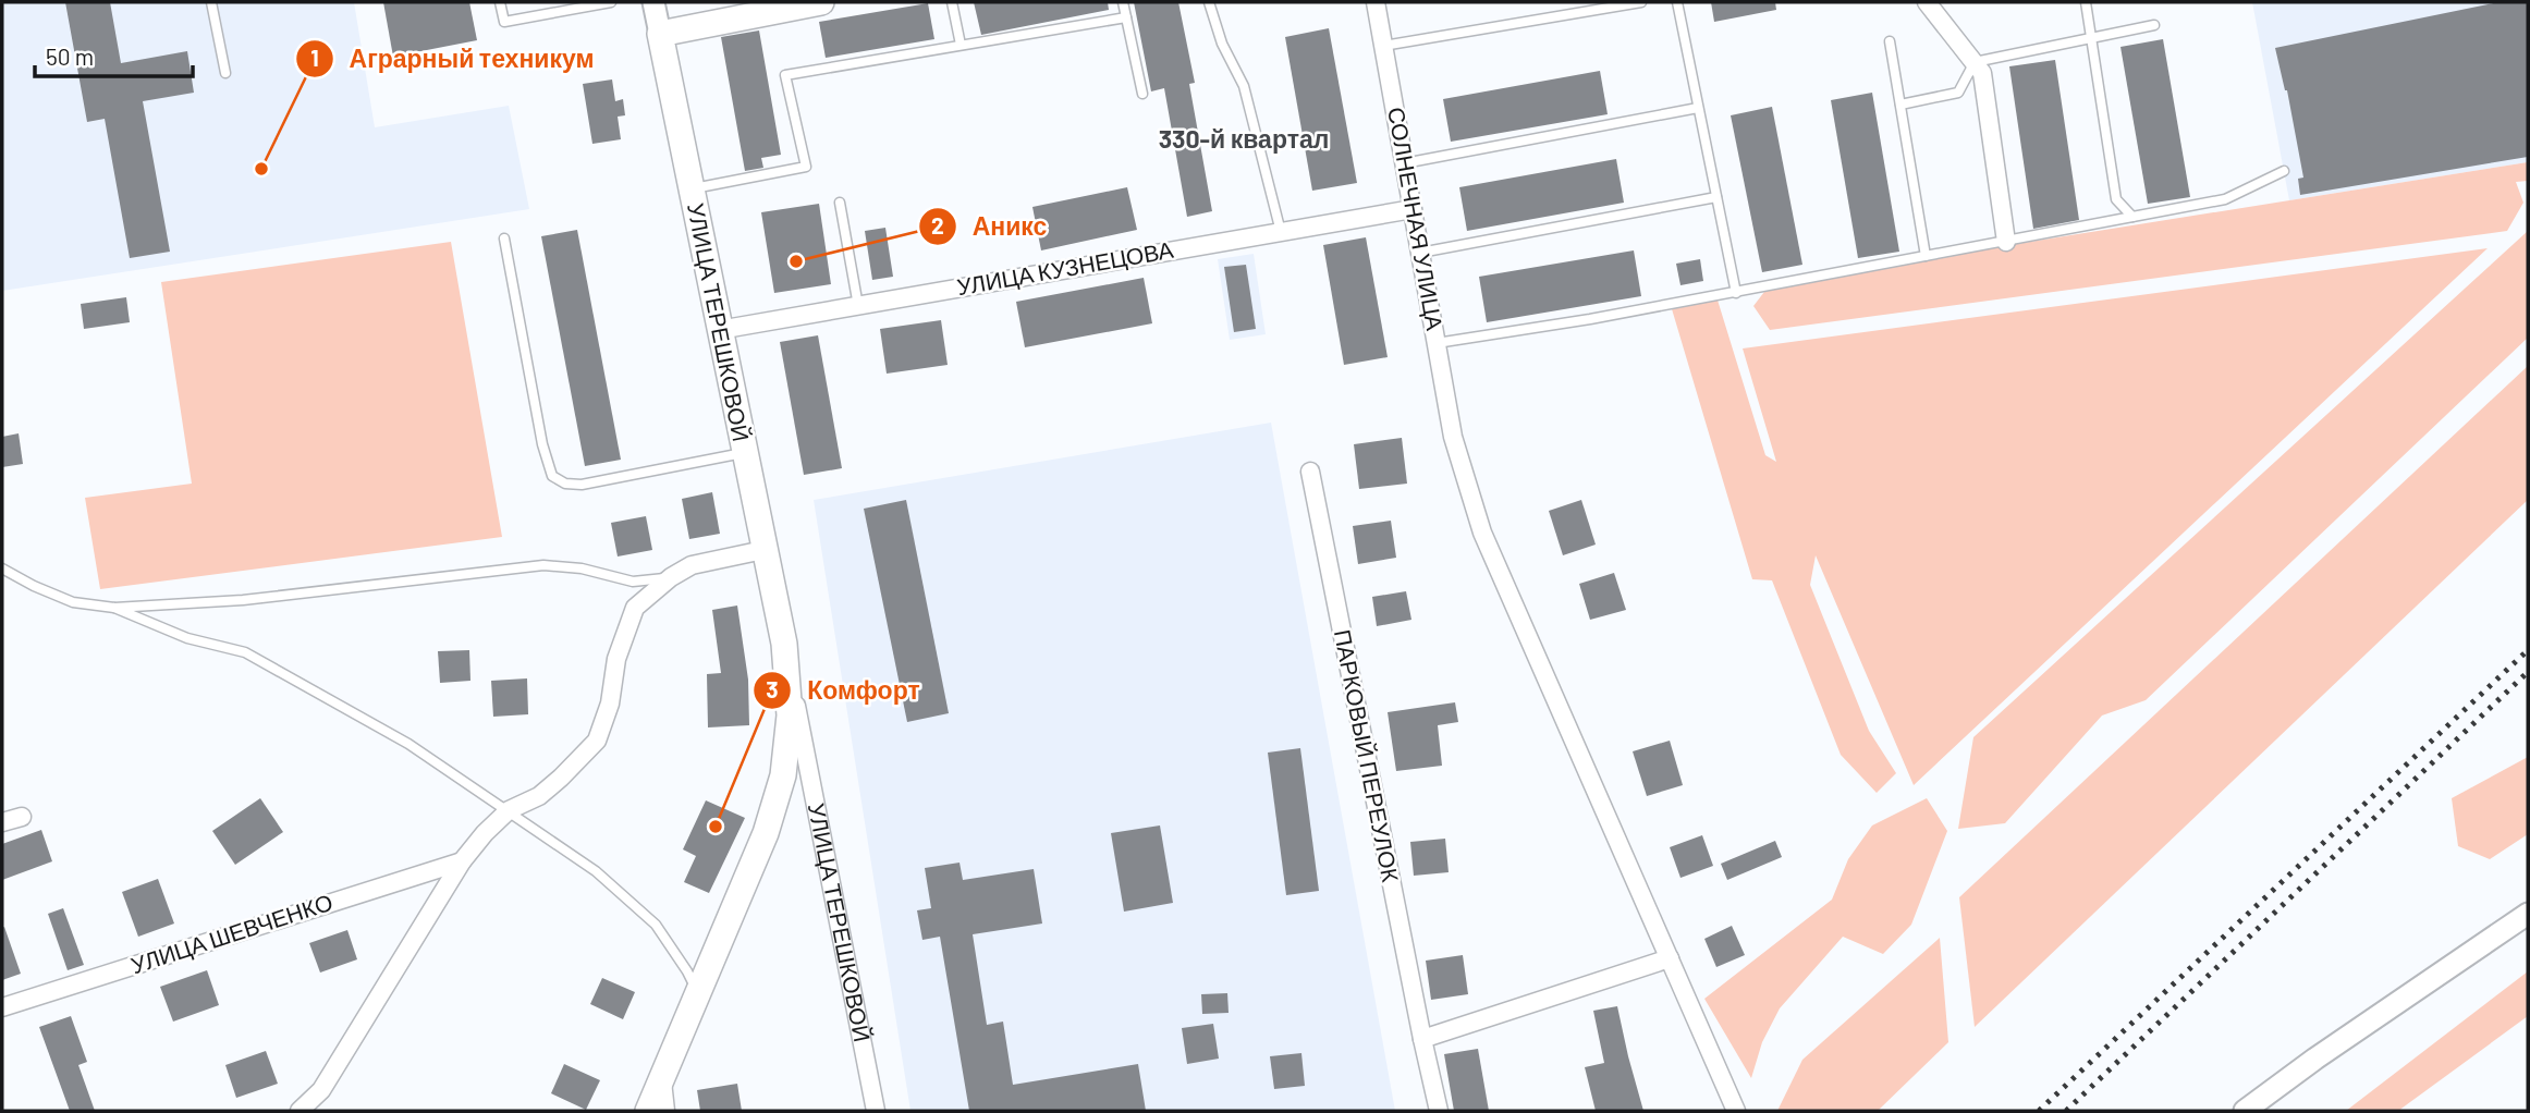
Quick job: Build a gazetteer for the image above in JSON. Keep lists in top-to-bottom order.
{
  "streets": {
    "main road": ["УЛИЦА ТЕРЕШКОВОЙ"],
    "street": [
      "СОЛНЕЧНАЯ УЛИЦА",
      "УЛИЦА КУЗНЕЦОВА",
      "ПАРКОВЫЙ ПЕРЕУЛОК",
      "УЛИЦА ШЕВЧЕНКО"
    ]
  },
  "crossings": [
    ["СОЛНЕЧНАЯ УЛИЦА", "УЛИЦА КУЗНЕЦОВА"],
    ["УЛИЦА КУЗНЕЦОВА", "УЛИЦА ТЕРЕШКОВОЙ"]
  ],
  "districts": ["330-й квартал"],
  "places": ["Аграрный техникум", "Аникс", "Комфорт"],
  "scale_bar": "50 m"
}
